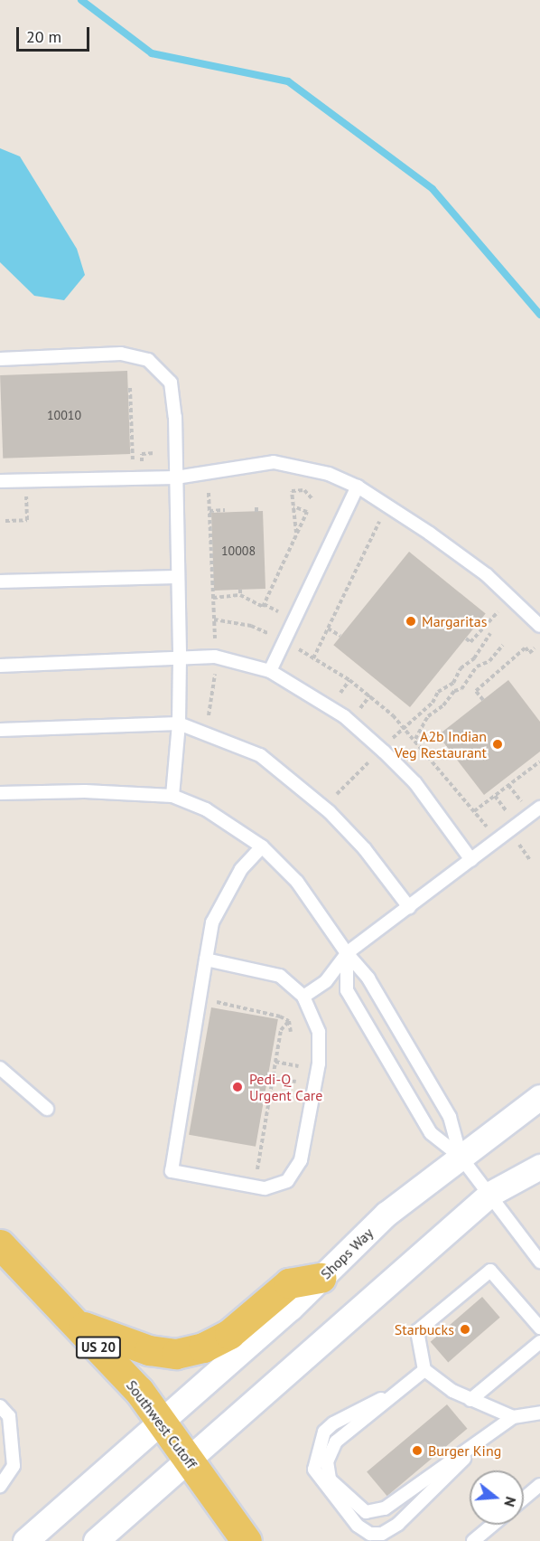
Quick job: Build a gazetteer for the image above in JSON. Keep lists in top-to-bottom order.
{
  "streets": {
    "main road": ["US 20", "Southwest Cutoff"],
    "street": ["Shops Way"]
  },
  "crossings": [
    ["Shops Way", "Southwest Cutoff"]
  ],
  "places": [
    "Margaritas",
    "A2b Indian Veg Restaurant",
    "Pedi-Q Urgent Care",
    "Starbucks",
    "Burger King"
  ],
  "house_numbers": ["10010", "10008"],
  "scale_bar": "20 m",
  "north": "right"
}
